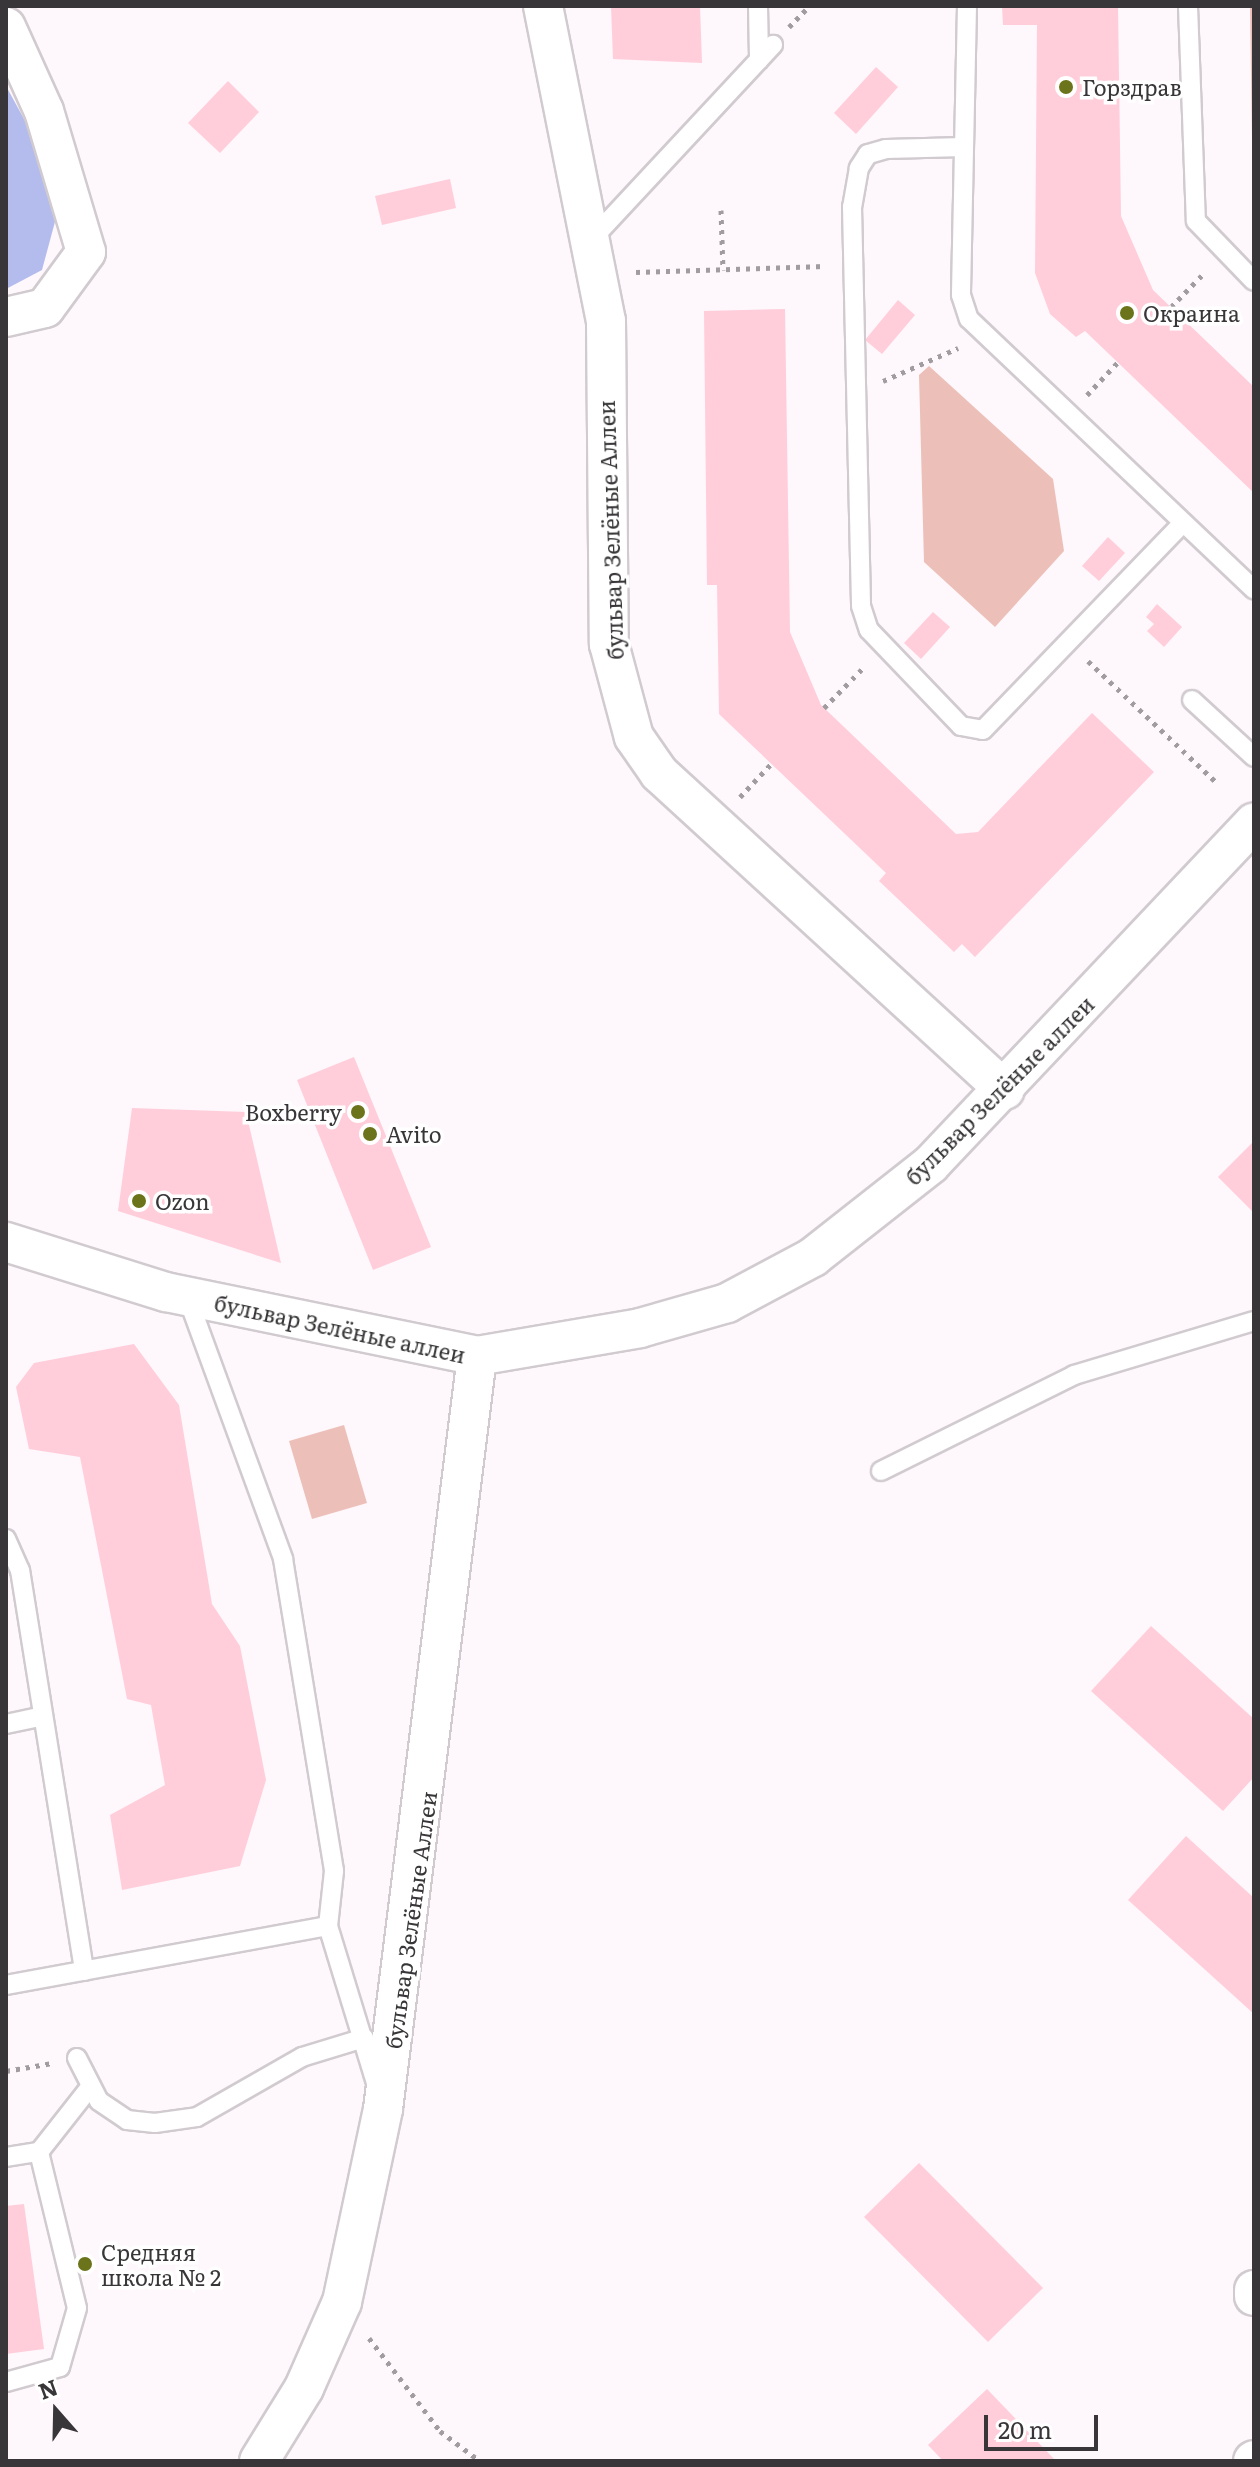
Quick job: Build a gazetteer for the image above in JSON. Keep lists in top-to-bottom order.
{
  "streets": {
    "street": ["бульвар Зелёные Аллеи", "бульвар Зелёные аллеи"]
  },
  "crossings": [
    ["бульвар Зелёные Аллеи", "бульвар Зелёные аллеи"]
  ],
  "places": [
    "Горздрав",
    "Окраина",
    "Boxberry",
    "Avito",
    "Ozon",
    "Средняя школа № 2"
  ],
  "scale_bar": "20 m",
  "north": "top"
}
